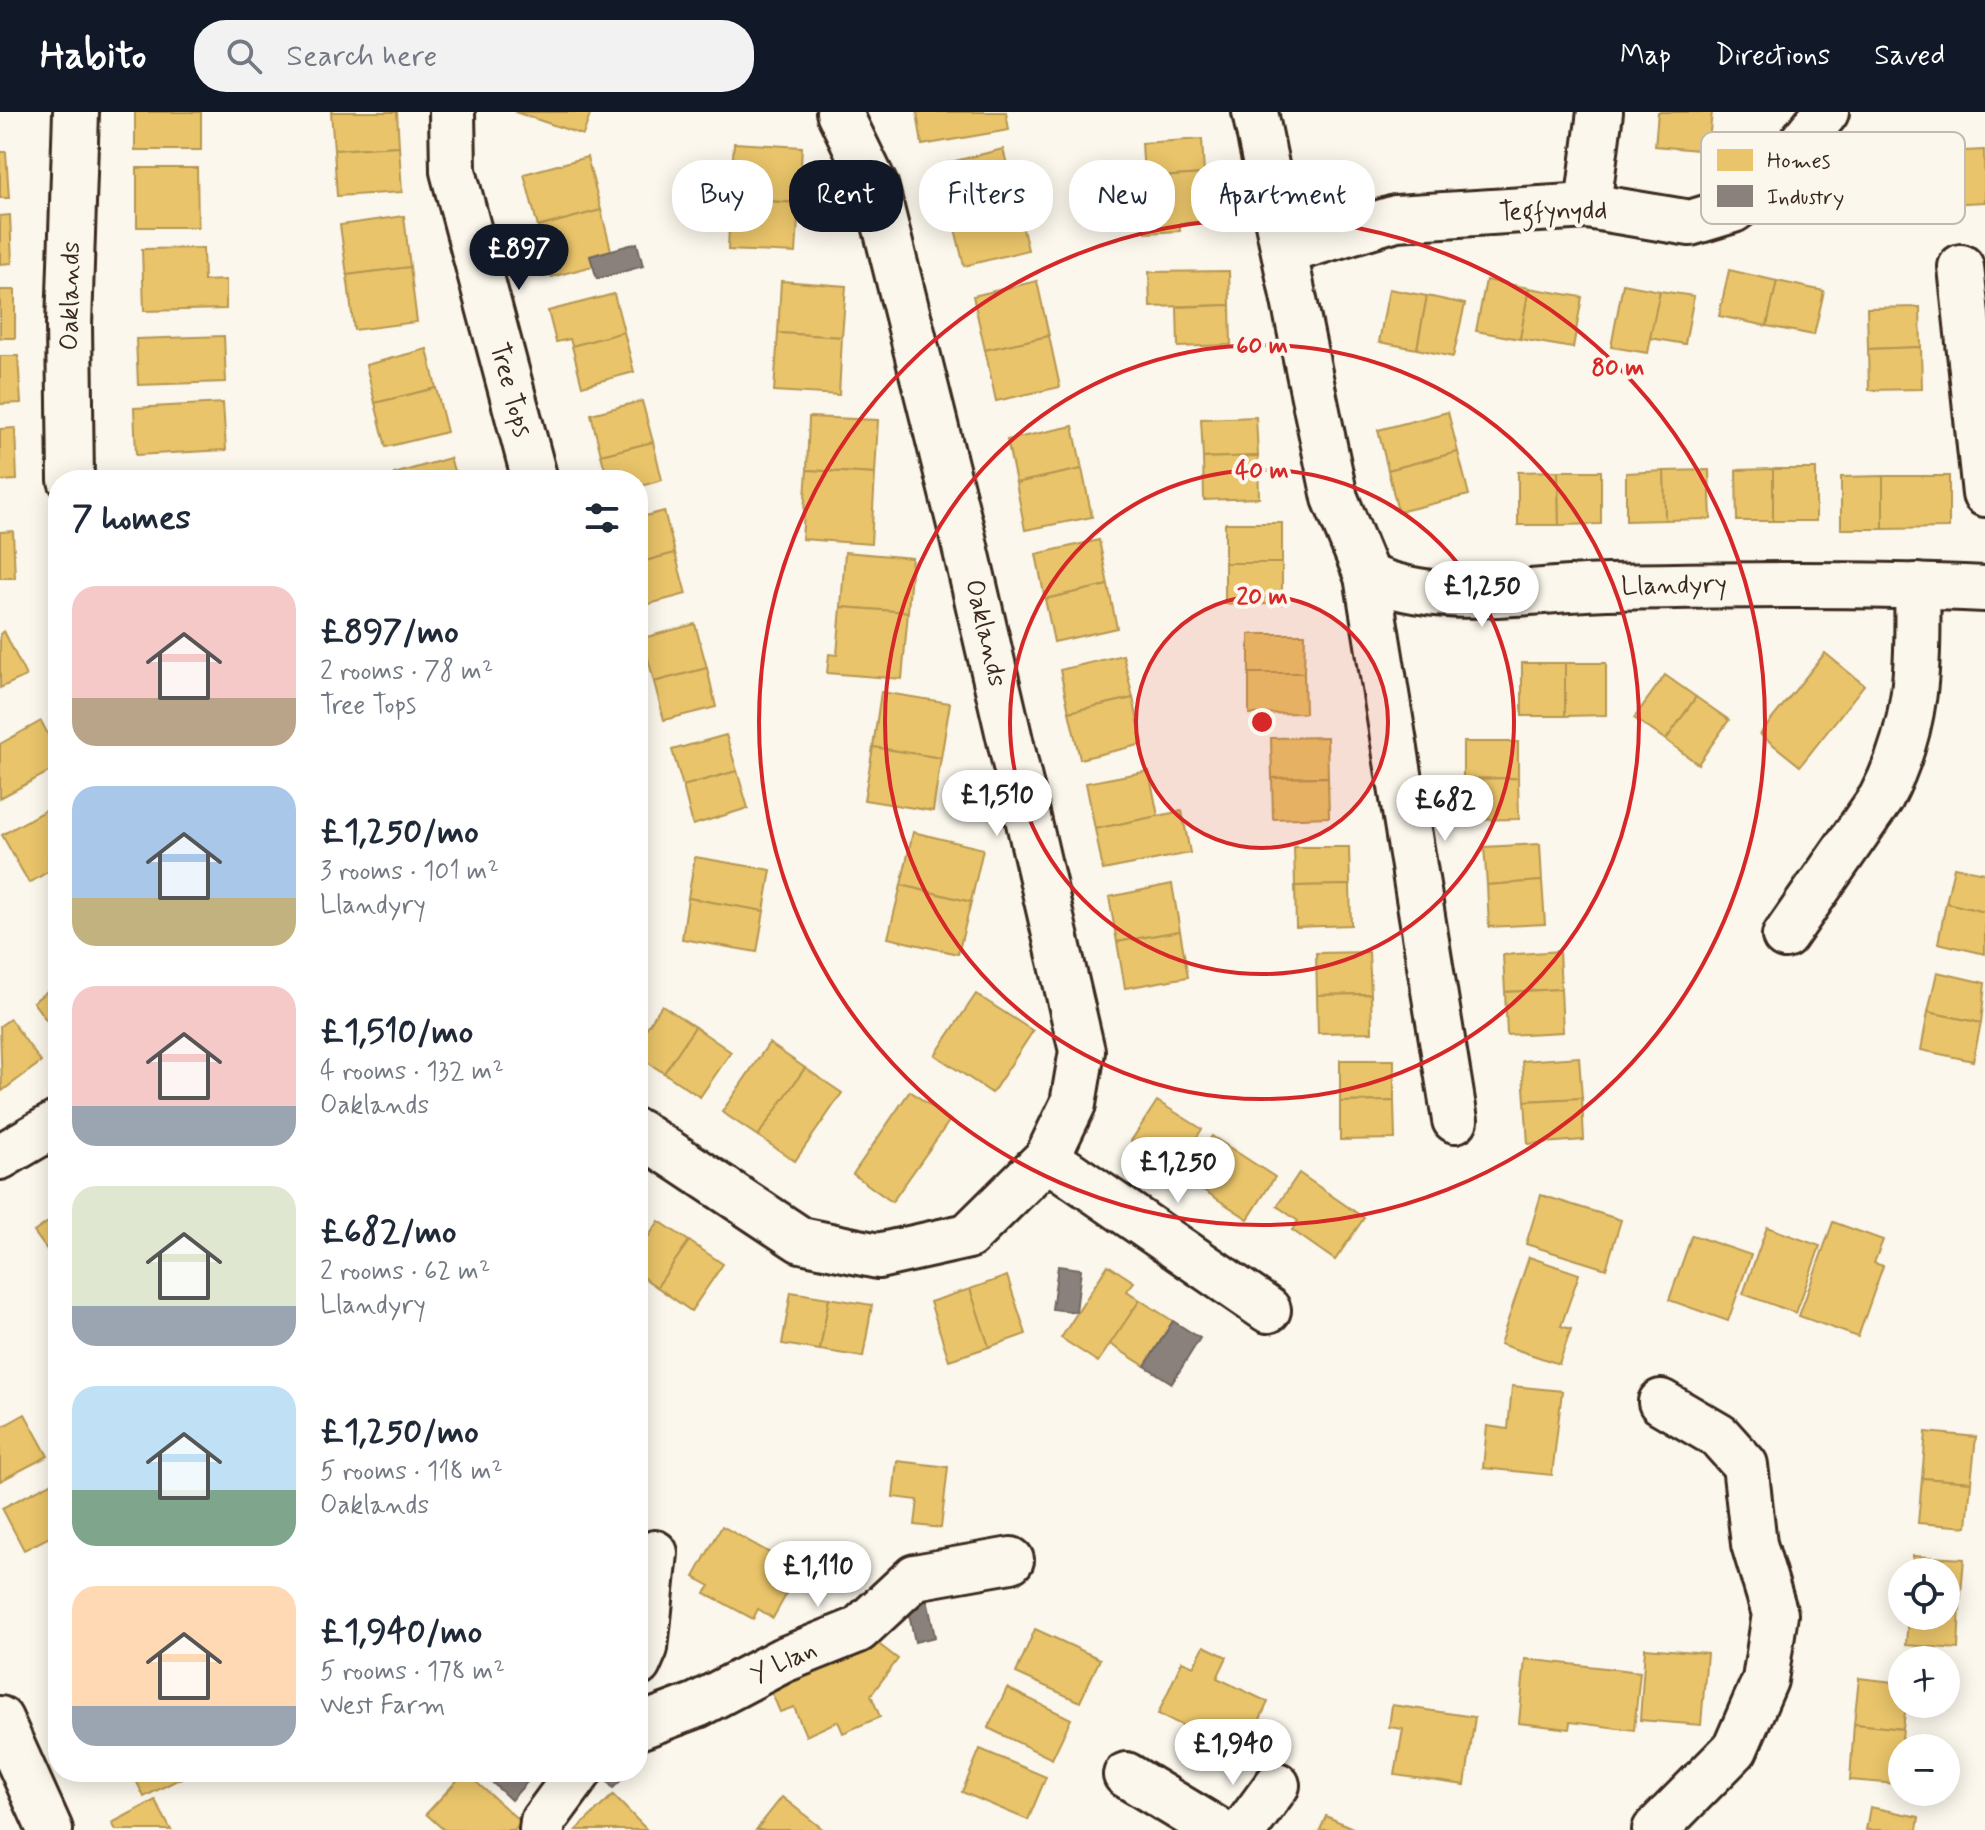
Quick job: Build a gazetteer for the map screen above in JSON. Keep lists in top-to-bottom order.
{
  "streets": {
    "street": [
      "Tegfynydd",
      "Oaklands",
      "Tree Tops",
      "Llandyry",
      "Y Llan"
    ]
  },
  "legend": ["Homes", "Industry"],
  "page": {
    "header": "Habito",
    "search": "Search here",
    "nav": ["Map", "Directions", "Saved"],
    "chip": [
      "Buy",
      "Rent",
      "Filters",
      "New",
      "Apartment"
    ],
    "price": [
      "£897",
      "£1,250",
      "£1,510",
      "£682",
      "£1,250",
      "£1,110",
      "£1,940"
    ],
    "heading": "7 homes",
    "list": [
      {
        "name": "£897/mo",
        "note": "2 rooms · 78 m² · Tree Tops"
      },
      {
        "name": "£1,250/mo",
        "note": "3 rooms · 101 m² · Llandyry"
      },
      {
        "name": "£1,510/mo",
        "note": "4 rooms · 132 m² · Oaklands"
      },
      {
        "name": "£682/mo",
        "note": "2 rooms · 62 m² · Llandyry"
      },
      {
        "name": "£1,250/mo",
        "note": "5 rooms · 118 m² · Oaklands"
      },
      {
        "name": "£1,940/mo",
        "note": "5 rooms · 178 m² · West Farm"
      }
    ],
    "map_buttons": ["+", "−"]
  },
  "rings": [
    "60 m",
    "80 m",
    "40 m",
    "20 m"
  ]
}
